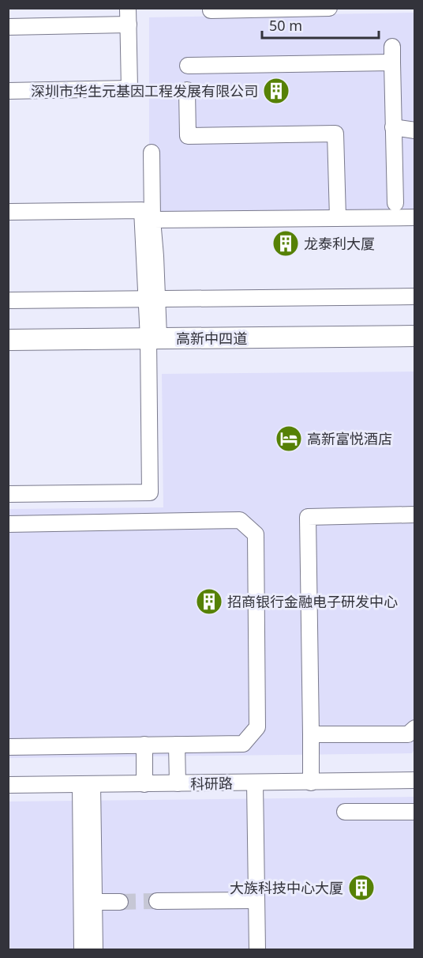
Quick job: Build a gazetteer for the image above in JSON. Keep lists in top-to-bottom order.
{
  "streets": {
    "main road": ["高新中四道"],
    "street": ["科研路"]
  },
  "places": {
    "building": [
      "深圳市华生元基因工程发展有限公司",
      "龙泰利大厦",
      "招商银行金融电子研发中心",
      "大族科技中心大厦"
    ],
    "hotel": ["高新富悦酒店"]
  },
  "scale_bar": "50 m"
}
